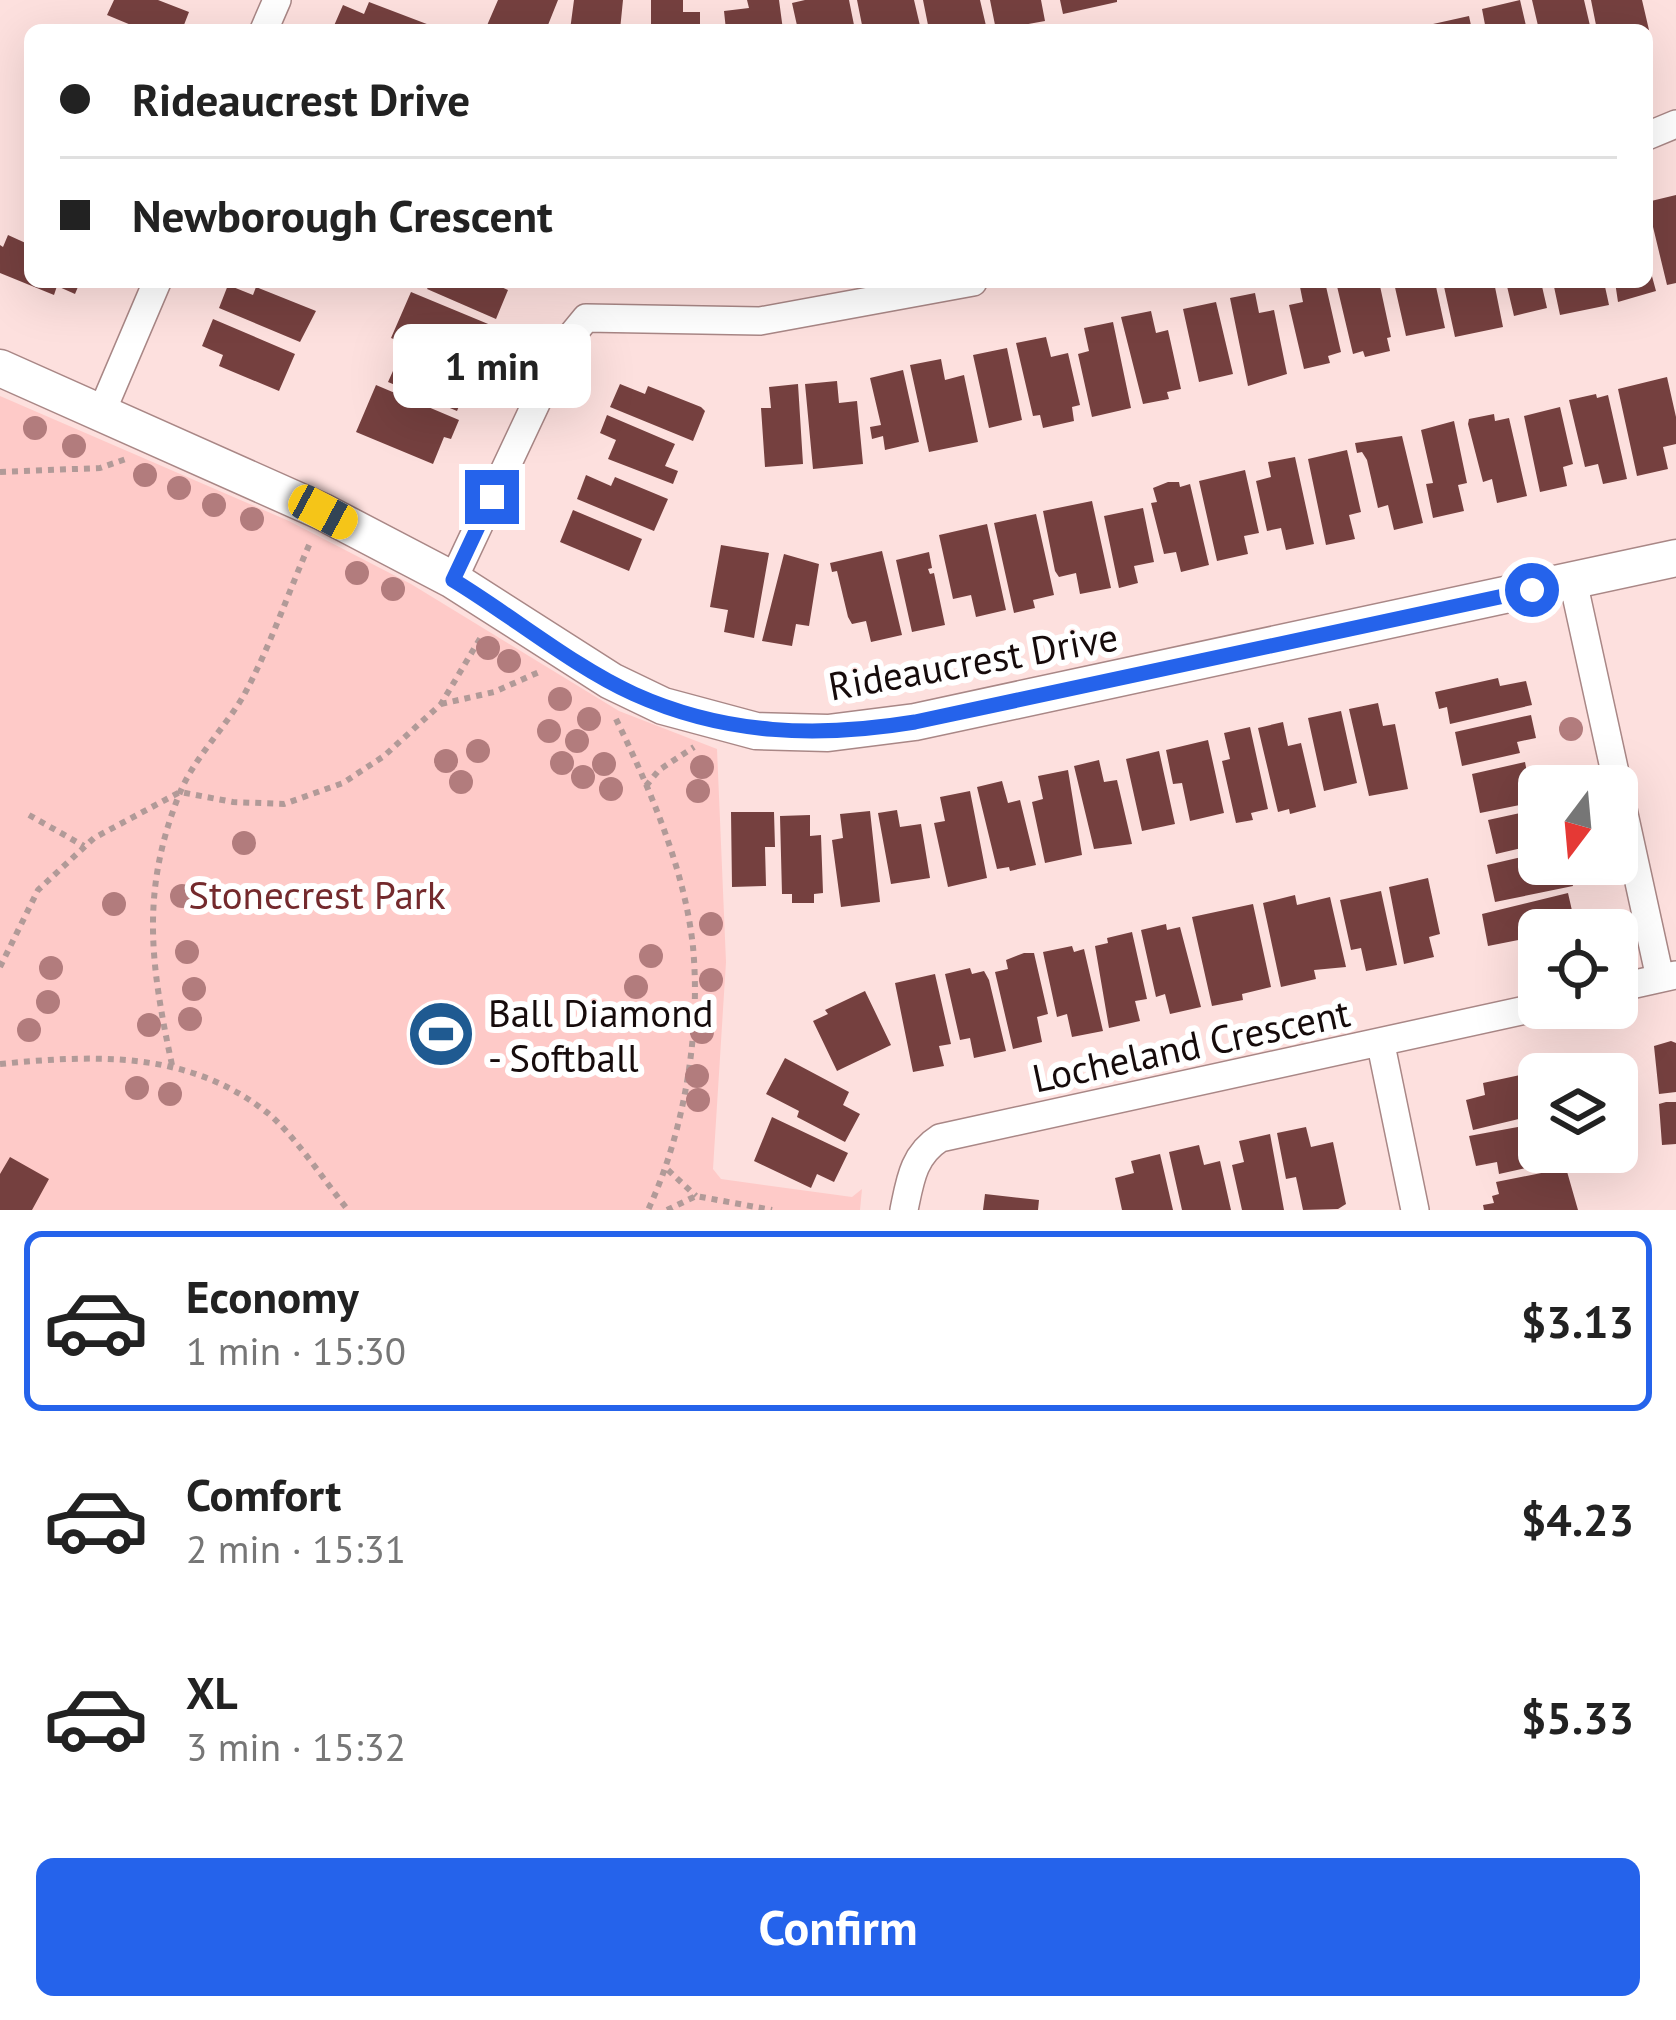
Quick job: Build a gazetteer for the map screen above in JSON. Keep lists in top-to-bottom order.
{
  "streets": {
    "street": ["Rideaucrest Drive", "Locheland Crescent"]
  },
  "parks": ["Stonecrest Park"],
  "places": {
    "sports": ["Ball Diamond - Softball"]
  },
  "north": "bottom",
  "page": {
    "banner": ["Rideaucrest Drive", "Newborough Crescent"],
    "bubble": "1 min",
    "list": [
      {
        "name": "Economy",
        "note": "1 min · 15:30",
        "value": "$3.13"
      },
      {
        "name": "Comfort",
        "note": "2 min · 15:31",
        "value": "$4.23"
      },
      {
        "name": "XL",
        "note": "3 min · 15:32",
        "value": "$5.33"
      }
    ],
    "buttons": "Confirm"
  }
}
